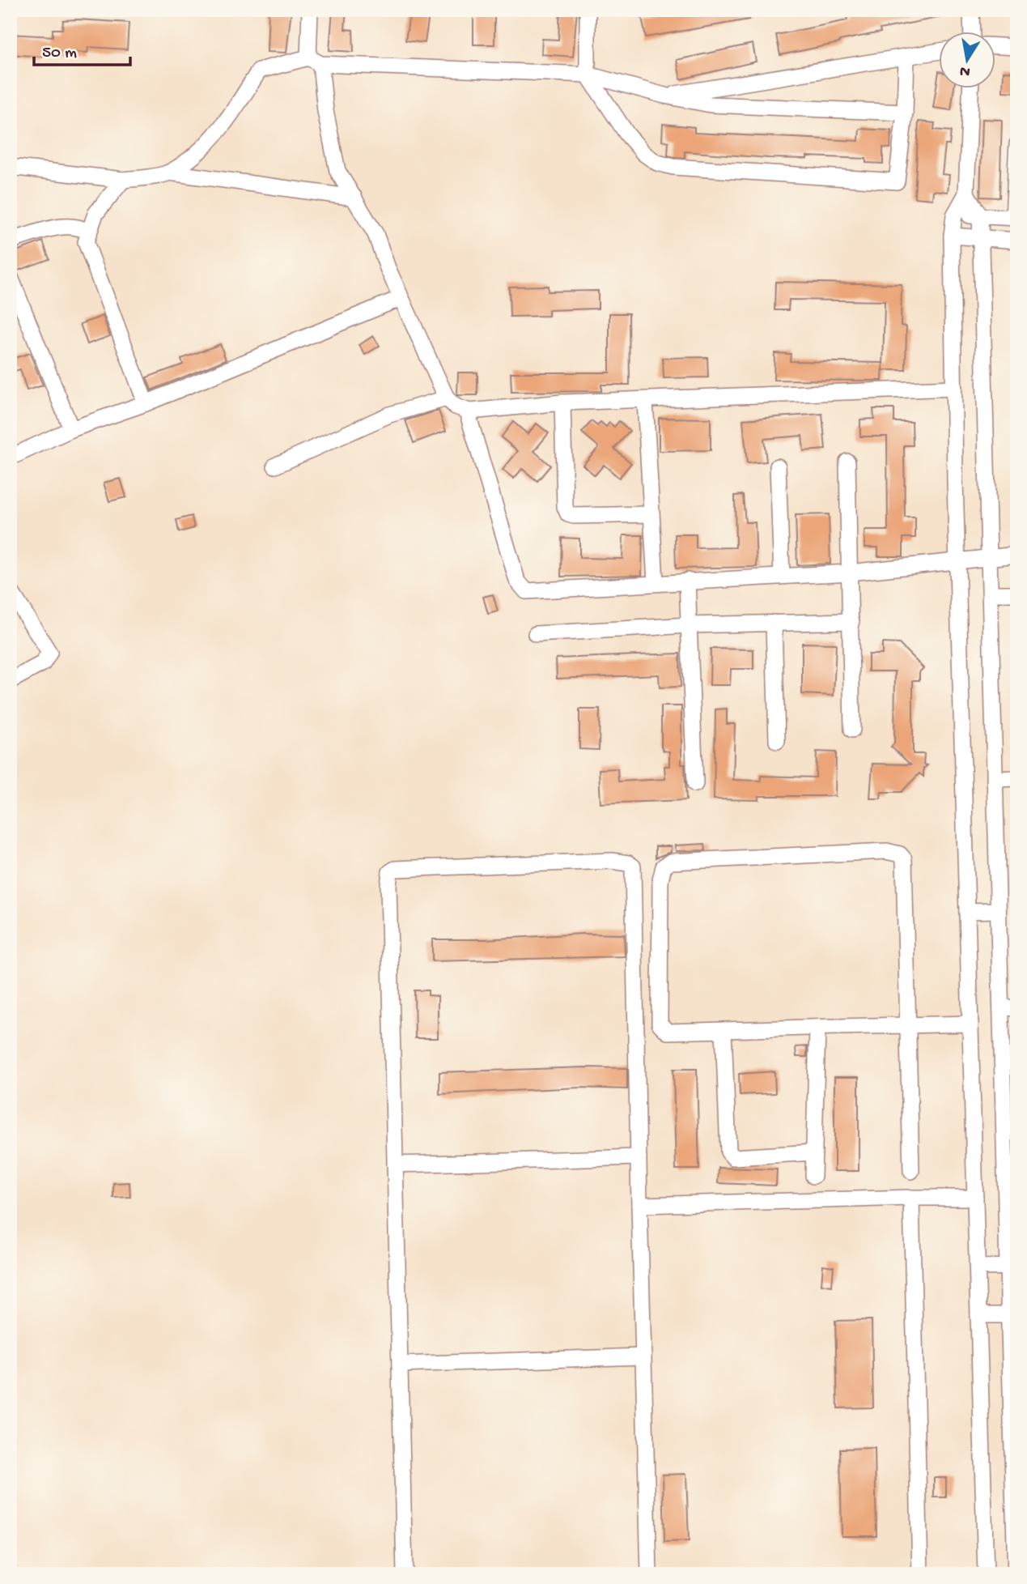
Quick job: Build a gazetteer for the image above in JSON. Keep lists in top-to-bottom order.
{
  "scale_bar": "50 m",
  "north": "bottom"
}
